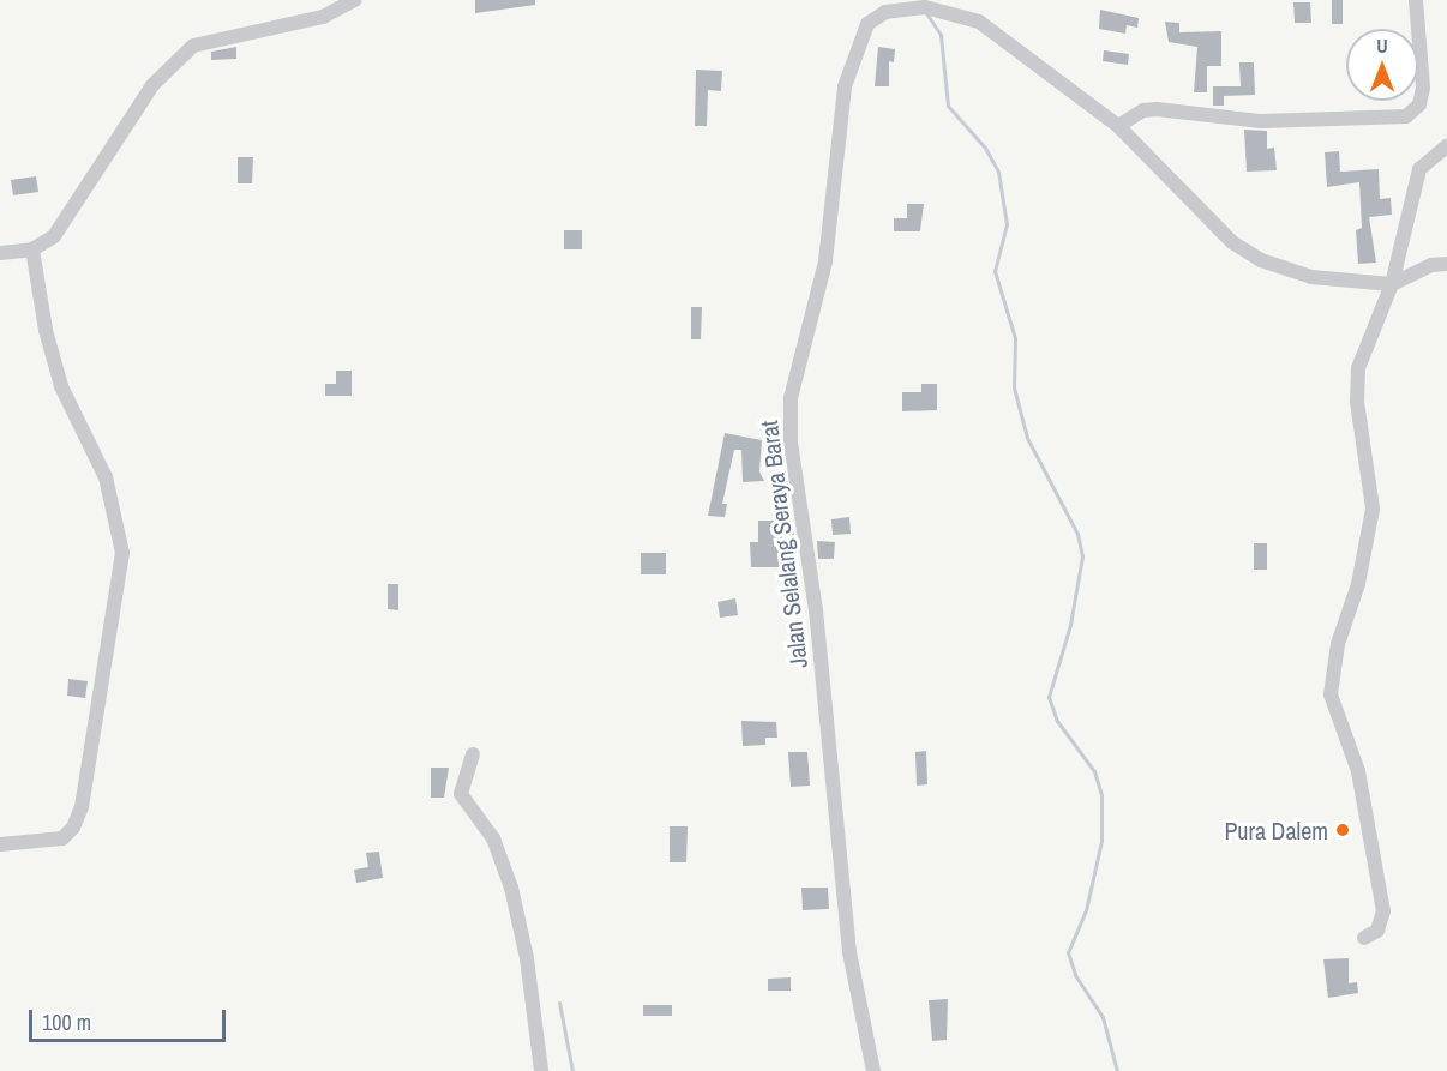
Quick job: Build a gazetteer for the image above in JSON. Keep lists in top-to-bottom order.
{
  "streets": {
    "street": ["Jalan Selalang Seraya Barat"]
  },
  "places": ["Pura Dalem"],
  "scale_bar": "100 m",
  "north": "top"
}
